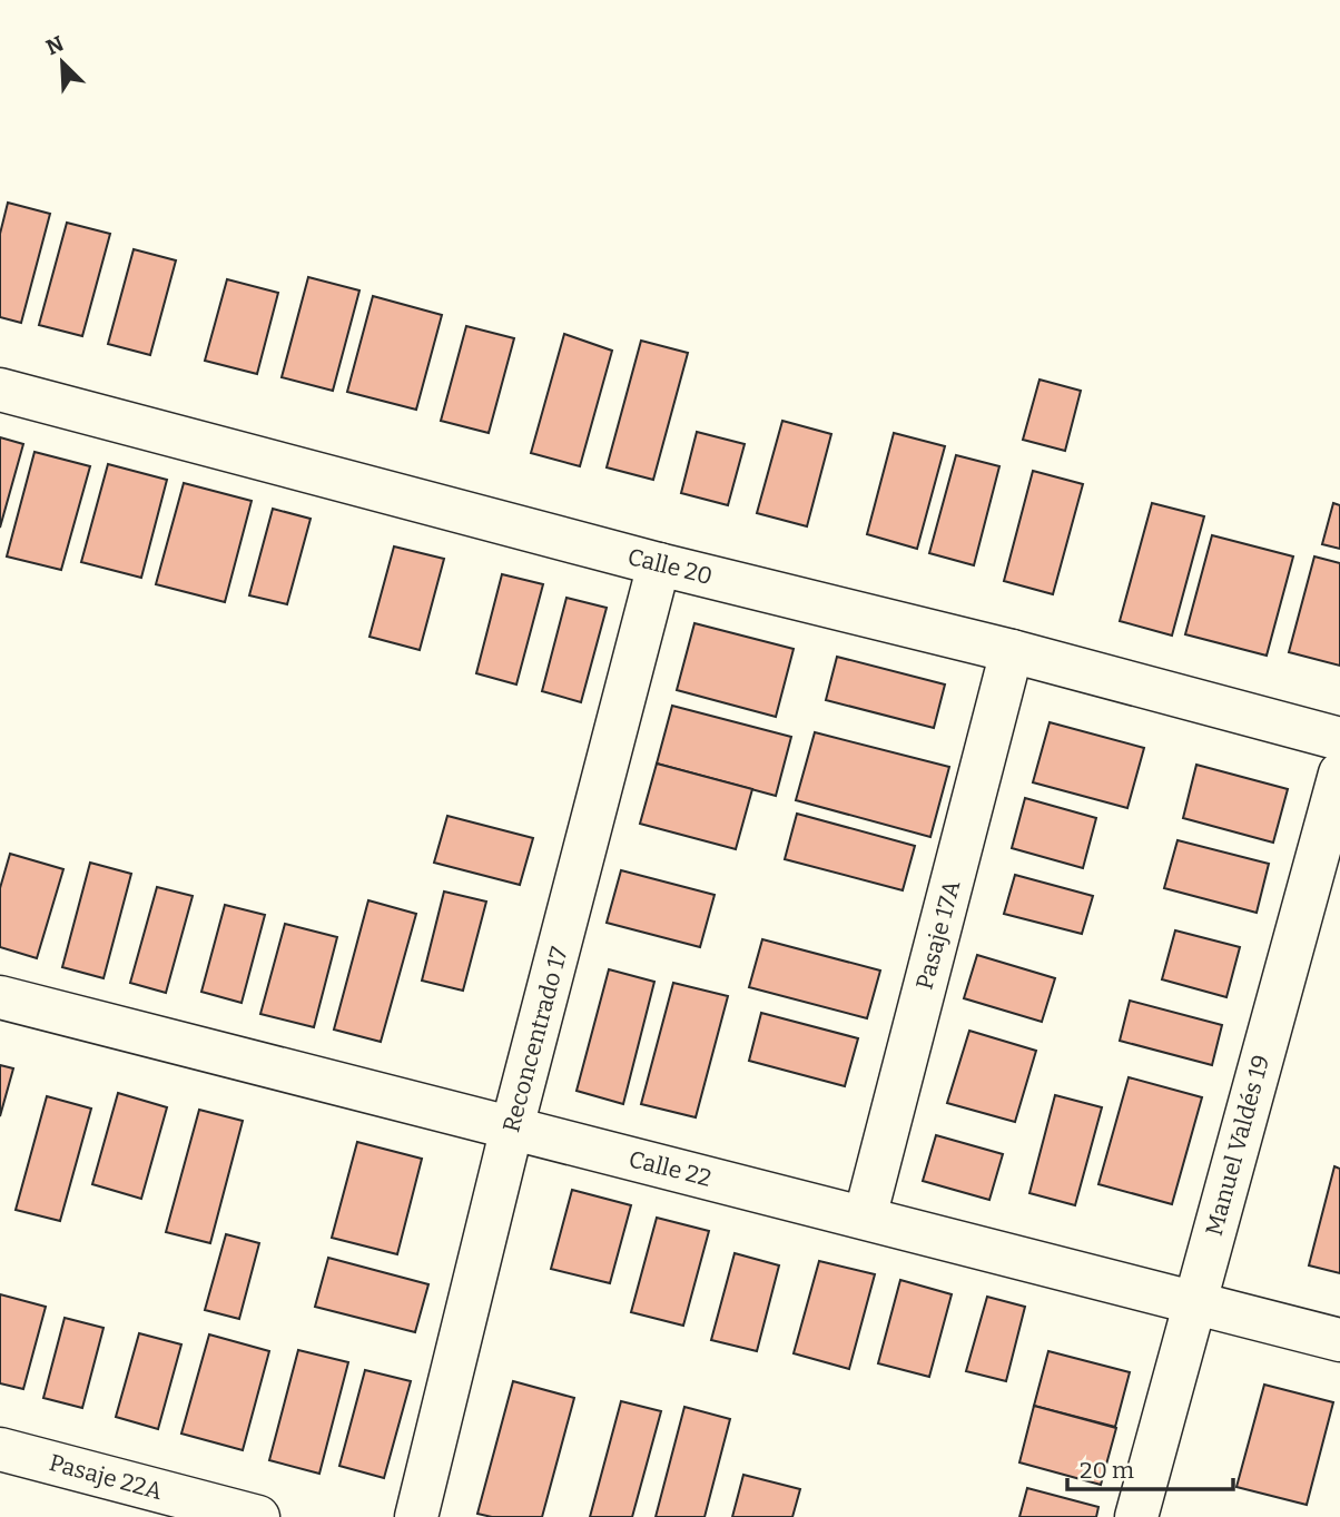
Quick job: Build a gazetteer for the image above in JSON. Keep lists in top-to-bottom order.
{
  "streets": {
    "street": [
      "Calle 20",
      "Pasaje 17A",
      "Reconcentrado 17",
      "Manuel Valdés 19",
      "Calle 22",
      "Pasaje 22A"
    ]
  },
  "crossings": [
    ["Calle 20", "Pasaje 17A"],
    ["Calle 20", "Reconcentrado 17"],
    ["Pasaje 17A", "Calle 22"],
    ["Reconcentrado 17", "Calle 22"],
    ["Manuel Valdés 19", "Calle 22"]
  ],
  "scale_bar": "20 m",
  "north": "top left"
}
